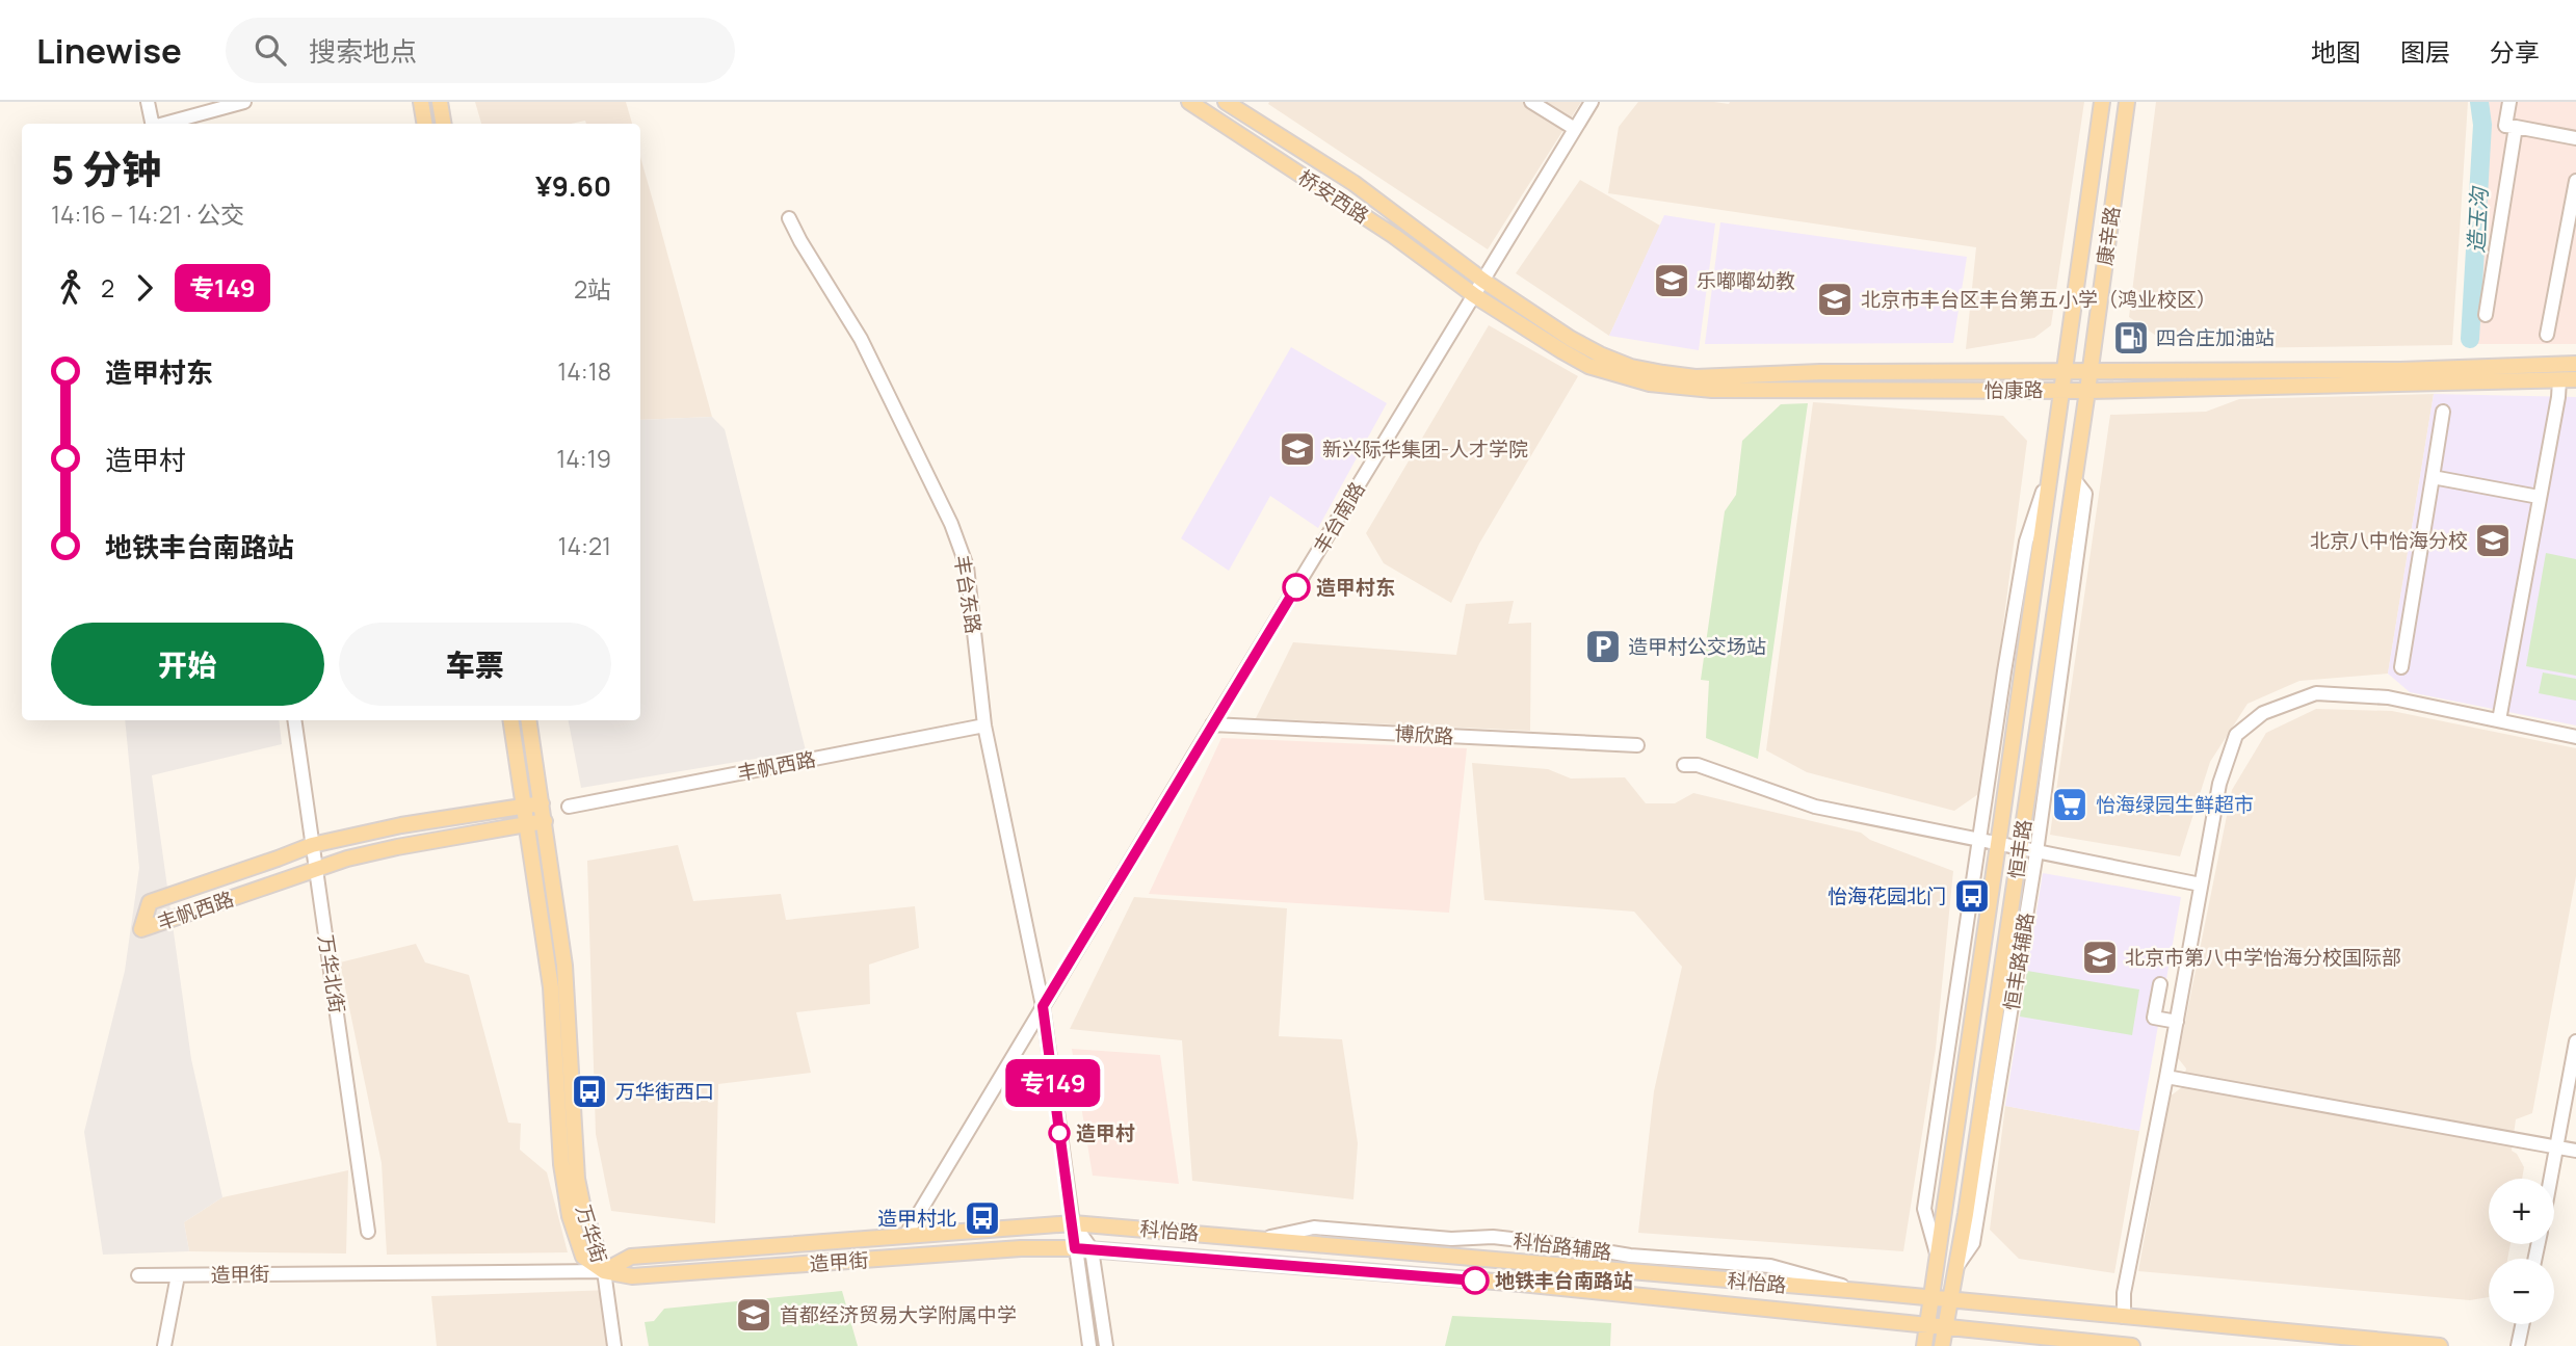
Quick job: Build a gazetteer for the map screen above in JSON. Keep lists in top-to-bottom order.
{
  "streets": {
    "main road": [
      "桥安西路",
      "康辛路",
      "怡康路",
      "丰帆西路",
      "恒丰路",
      "科怡路",
      "万华街",
      "造甲街"
    ],
    "street": [
      "丰台南路",
      "丰台东路",
      "博欣路",
      "恒丰路辅路",
      "万华北街",
      "科怡路辅路"
    ]
  },
  "crossings": [
    ["桥安西路", "怡康路"],
    ["桥安西路", "丰台南路"],
    ["康辛路", "怡康路"],
    ["康辛路", "恒丰路"],
    ["怡康路", "丰台南路"],
    ["怡康路", "恒丰路"],
    ["丰台南路", "丰台东路"],
    ["丰台南路", "博欣路"],
    ["丰台东路", "丰帆西路"],
    ["丰帆西路", "万华北街"],
    ["丰帆西路", "万华街"],
    ["恒丰路", "恒丰路辅路"],
    ["恒丰路", "科怡路"],
    ["科怡路", "科怡路辅路"],
    ["科怡路", "造甲街"],
    ["万华街", "造甲街"]
  ],
  "water": ["造玉沟"],
  "places": {
    "school or university": [
      "乐嘟嘟幼教",
      "北京市丰台区丰台第五小学（鸿业校区）",
      "新兴际华集团-人才学院",
      "北京八中怡海分校",
      "北京市第八中学怡海分校国际部",
      "首都经济贸易大学附属中学"
    ],
    "fuel station": ["四合庄加油站"],
    "other": ["造甲村东", "造甲村", "地铁丰台南路站"],
    "parking": ["造甲村公交场站"],
    "supermarket": ["怡海绿园生鲜超市"],
    "bus stop": ["怡海花园北门", "万华街西口", "造甲村北"]
  },
  "lines": ["bus line 专149"],
  "page": {
    "header": "Linewise",
    "search": "搜索地点",
    "nav": ["地图", "图层", "分享"],
    "on_map": "专149",
    "heading": ["5 分钟", "14:16 – 14:21 · 公交", "¥9.60"],
    "legs": ["2", "专149", "2站"],
    "list": [
      {
        "name": "造甲村东",
        "value": "14:18"
      },
      {
        "name": "造甲村",
        "value": "14:19"
      },
      {
        "name": "地铁丰台南路站",
        "value": "14:21"
      }
    ],
    "buttons": ["开始", "车票"],
    "map_buttons": ["+", "−"]
  }
}
